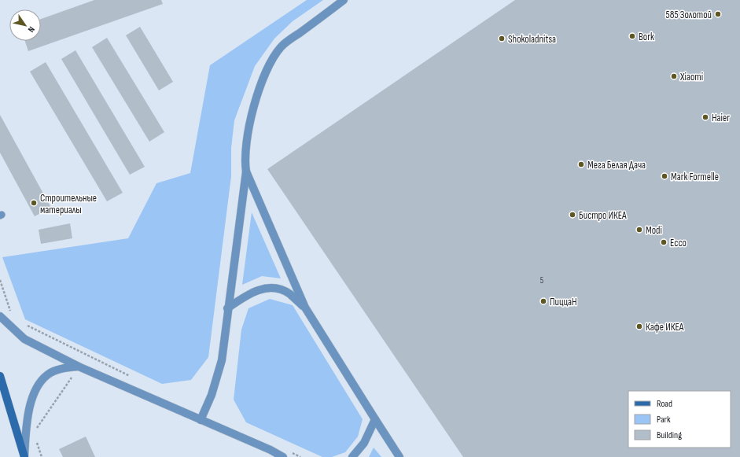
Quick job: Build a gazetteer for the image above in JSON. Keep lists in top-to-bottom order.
{
  "places": [
    "585 Золотой",
    "Bork",
    "Shokoladnitsa",
    "Xiaomi",
    "Haier",
    "Мега Белая Дача",
    "Mark Formelle",
    "Строительные материалы",
    "Бистро ИКЕА",
    "Modi",
    "Ecco",
    "ПиццаН",
    "Кафе ИКЕА"
  ],
  "house_numbers": ["5"],
  "legend": ["Road", "Park", "Building"],
  "north": "bottom right"
}
